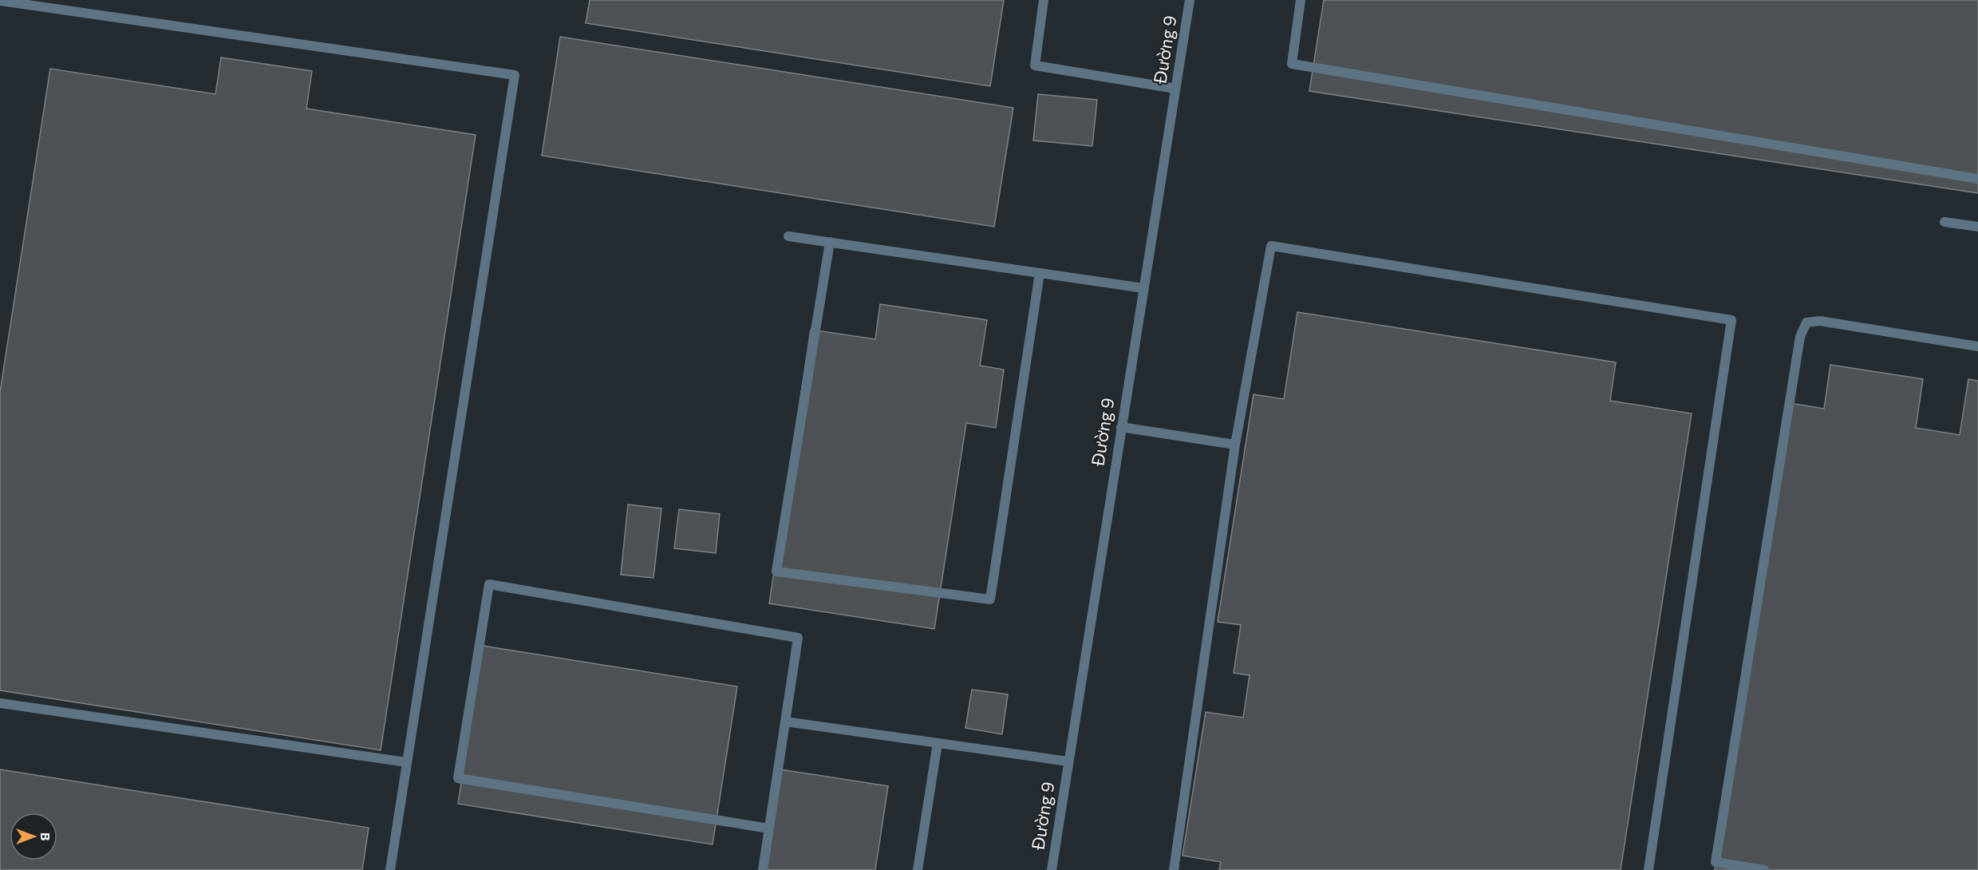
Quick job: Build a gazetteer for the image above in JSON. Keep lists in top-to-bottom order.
{
  "streets": {
    "street": ["Đường 9"]
  },
  "north": "right"
}
